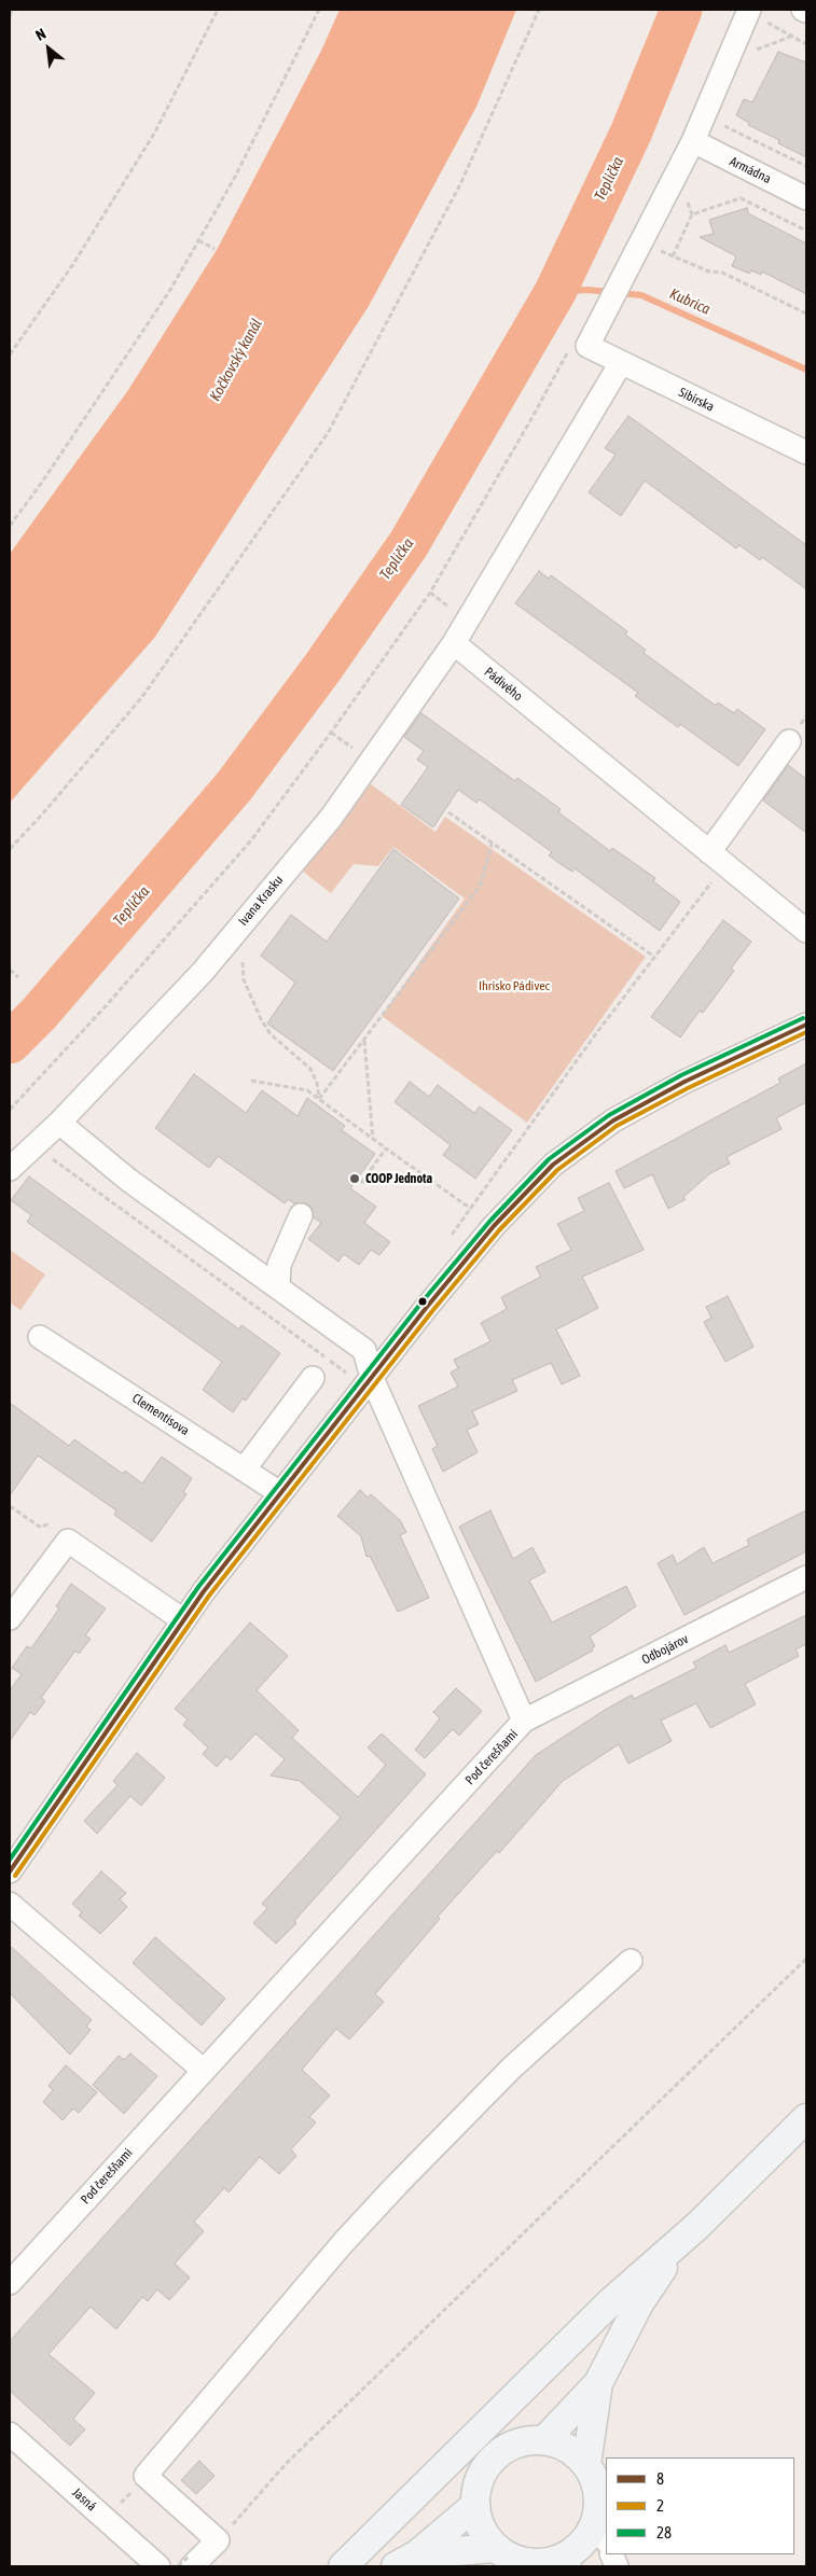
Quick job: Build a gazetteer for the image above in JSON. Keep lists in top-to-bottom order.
{
  "streets": {
    "street": [
      "Armádna",
      "Sibírska",
      "Pádivého",
      "Ivana Krasku",
      "Clementisova",
      "Odbojárov",
      "Pod čerešňami",
      "Jasná"
    ]
  },
  "crossings": [
    ["Pádivého", "Ivana Krasku"],
    ["Odbojárov", "Pod čerešňami"]
  ],
  "water": ["Teplička", "Kubrica", "Kočkovský kanál"],
  "parks": ["Ihrisko Pádivec"],
  "places": ["COOP Jednota"],
  "lines": ["transit line 28", "transit line 8", "transit line 2"],
  "legend": ["8", "2", "28"],
  "north": "top left"
}
